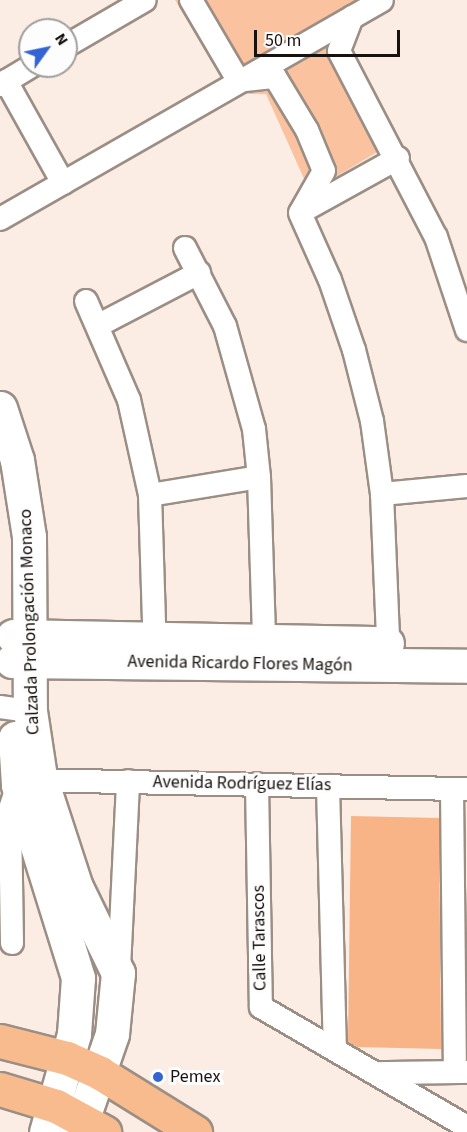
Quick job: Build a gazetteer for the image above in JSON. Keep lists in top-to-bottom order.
{
  "streets": {
    "street": [
      "Calzada Prolongación Monaco",
      "Avenida Ricardo Flores Magón",
      "Avenida Rodríguez Elías",
      "Calle Tarascos"
    ]
  },
  "crossings": [
    ["Calzada Prolongación Monaco", "Avenida Ricardo Flores Magón"],
    ["Calzada Prolongación Monaco", "Avenida Rodríguez Elías"],
    ["Avenida Rodríguez Elías", "Calle Tarascos"]
  ],
  "places": ["Pemex"],
  "scale_bar": "50 m",
  "north": "top right"
}
